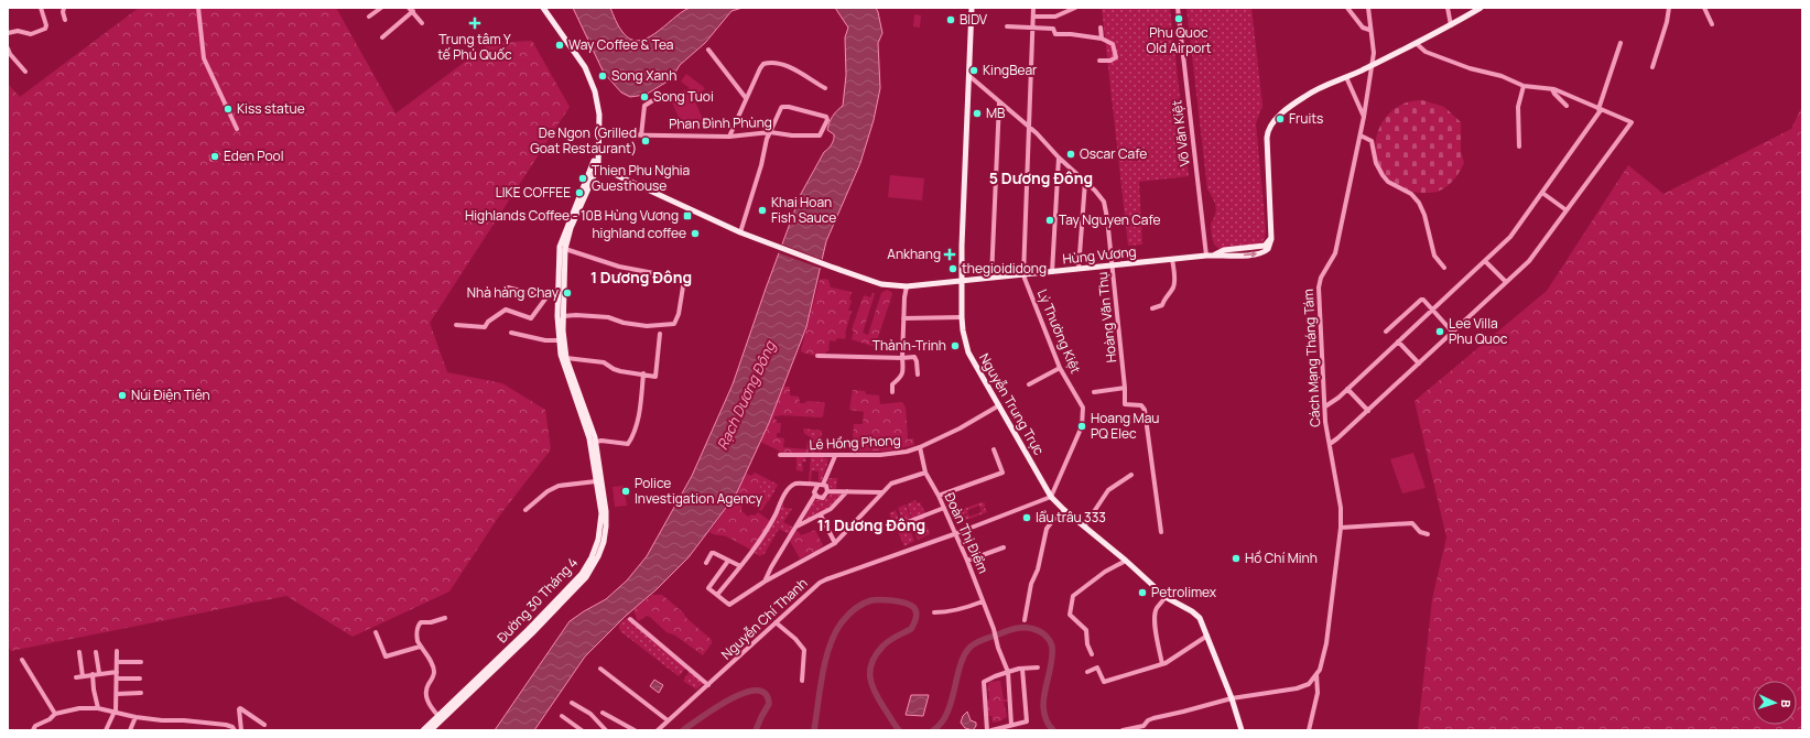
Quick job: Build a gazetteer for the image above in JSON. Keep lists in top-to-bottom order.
{
  "streets": {
    "main road": ["Hùng Vương", "Nguyễn Trung Trực", "Đường 30 Tháng 4"],
    "street": [
      "Phan Đình Phùng",
      "Võ Văn Kiệt",
      "Hoàng Văn Thụ",
      "Lý Thường Kiệt",
      "Cách Mạng Tháng Tám",
      "Lê Hồng Phong",
      "Đoàn Thị Điểm",
      "Nguyễn Chí Thanh"
    ]
  },
  "crossings": [
    ["Phan Đình Phùng", "Đường 30 Tháng 4"],
    ["Võ Văn Kiệt", "Hùng Vương"],
    ["Hùng Vương", "Hoàng Văn Thụ"],
    ["Hùng Vương", "Lý Thường Kiệt"],
    ["Hùng Vương", "Cách Mạng Tháng Tám"],
    ["Hùng Vương", "Nguyễn Trung Trực"],
    ["Hoàng Văn Thụ", "Lý Thường Kiệt"],
    ["Hoàng Văn Thụ", "Nguyễn Trung Trực"],
    ["Lý Thường Kiệt", "Nguyễn Trung Trực"],
    ["Lý Thường Kiệt", "Nguyễn Chí Thanh"],
    ["Nguyễn Trung Trực", "Lê Hồng Phong"],
    ["Nguyễn Trung Trực", "Nguyễn Chí Thanh"],
    ["Lê Hồng Phong", "Đoàn Thị Điểm"],
    ["Đoàn Thị Điểm", "Nguyễn Chí Thanh"]
  ],
  "districts": ["5 Dương Đông", "1 Dương Đông", "11 Dương Đông"],
  "water": ["Rạch Dương Đông"],
  "places": {
    "other": [
      "Phu Quoc Old Airport",
      "BIDV",
      "Way Coffee & Tea",
      "KingBear",
      "Song Xanh",
      "Song Tuoi",
      "Kiss statue",
      "MB",
      "Fruits",
      "De Ngon (Grilled Goat Restaurant)",
      "Oscar Cafe",
      "Eden Pool",
      "Thien Phu Nghia Guesthouse",
      "LIKE COFFEE",
      "Khai Hoan Fish Sauce",
      "Tay Nguyen Cafe",
      "highland coffee",
      "thegioididong",
      "Nhà hàng Chay",
      "Lee Villa Phu Quoc",
      "Thành-Trinh",
      "Núi Điện Tiên",
      "Hoang Mau PQ Elec",
      "Police Investigation Agency",
      "lẩu trâu 333",
      "Hồ Chí Minh",
      "Petrolimex"
    ],
    "health": ["Trung tâm Y tế Phú Quốc", "Ankhang"],
    "transit": ["Highlands Coffee - 10B Hùng Vương"]
  },
  "north": "right"
}
